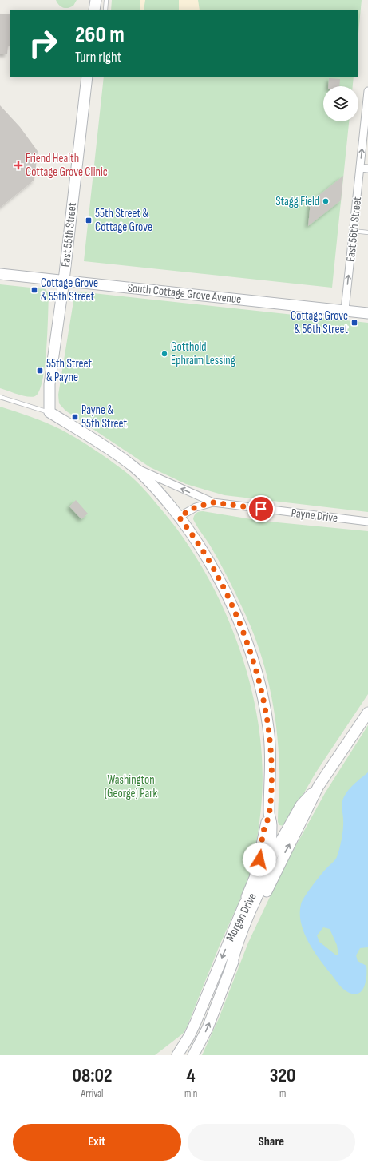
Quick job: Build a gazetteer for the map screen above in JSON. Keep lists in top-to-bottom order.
{
  "streets": {
    "street": [
      "East 56th Street",
      "East 55th Street",
      "South Cottage Grove Avenue",
      "Payne Drive",
      "Morgan Drive"
    ]
  },
  "crossings": [
    ["East 56th Street", "South Cottage Grove Avenue"],
    ["East 55th Street", "South Cottage Grove Avenue"],
    ["East 55th Street", "Payne Drive"]
  ],
  "one_way": ["East 56th Street"],
  "parks": ["Washington (George) Park"],
  "places": {
    "health": ["Friend Health Cottage Grove Clinic"],
    "other": ["Stagg Field", "Gotthold Ephraim Lessing"],
    "transit": [
      "55th Street & Cottage Grove",
      "Cottage Grove & 55th Street",
      "Cottage Grove & 56th Street",
      "55th Street & Payne",
      "Payne & 55th Street"
    ]
  },
  "page": {
    "turn": ["260 m", "Turn right"],
    "eta": [
      "08:02",
      "Arrival",
      "4",
      "min",
      "320",
      "m"
    ],
    "buttons": ["Exit", "Share"]
  }
}
